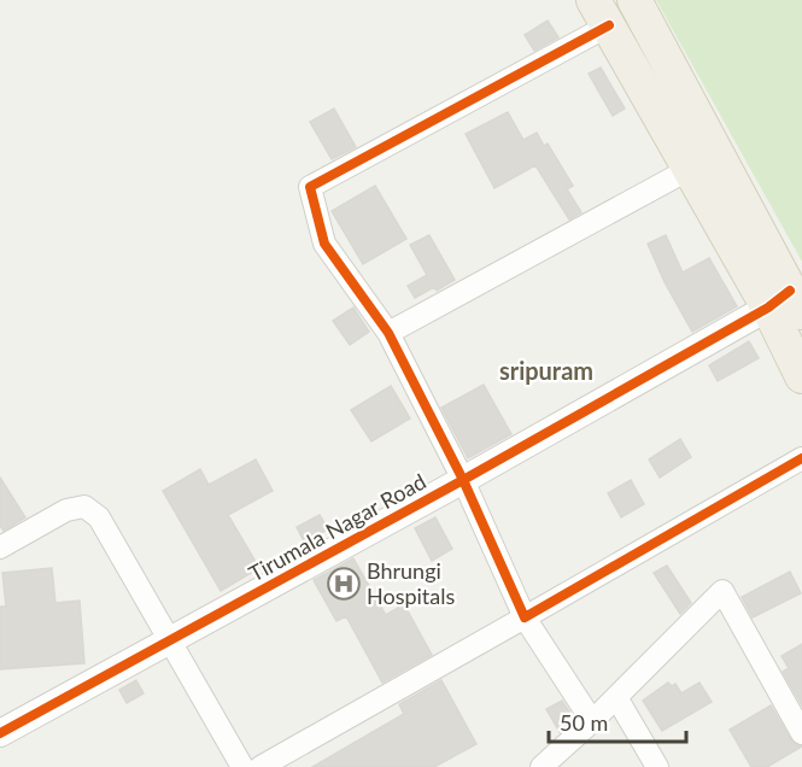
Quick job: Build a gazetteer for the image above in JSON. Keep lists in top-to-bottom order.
{
  "streets": {
    "street": ["Tirumala Nagar Road"]
  },
  "districts": ["sripuram"],
  "places": {
    "hospital": ["Bhrungi Hospitals"]
  },
  "scale_bar": "50 m"
}
